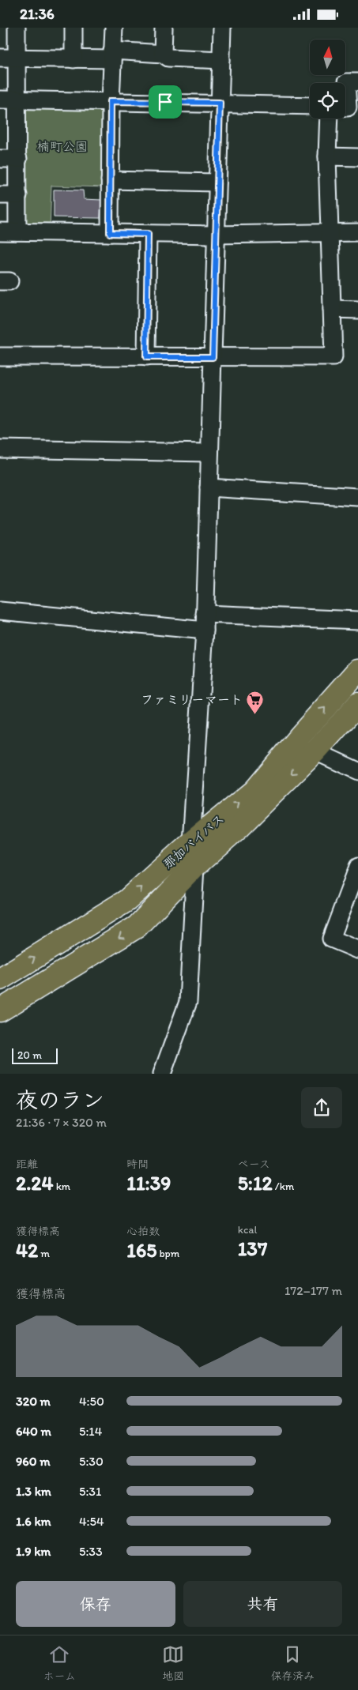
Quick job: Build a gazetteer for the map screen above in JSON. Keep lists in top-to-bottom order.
{
  "streets": {
    "highway": ["那加バイパス"]
  },
  "parks": ["楠町公園"],
  "places": {
    "supermarket": ["ファミリーマート"]
  },
  "scale_bar": "20 m",
  "north": "top",
  "page": {
    "status": "21:36",
    "scale": "20 m",
    "heading": ["夜のラン", "21:36 · 7 × 320 m"],
    "stats": [
      ["距離", "2.24 km"],
      ["時間", "11:39"],
      ["ペース", "5:12 /km"],
      ["獲得標高", "42 m"],
      ["心拍数", "165 bpm"],
      ["kcal", "137"]
    ],
    "chart": ["獲得標高", "172–177 m"],
    "list": [
      {
        "name": "320 m",
        "note": "4:50"
      },
      {
        "name": "640 m",
        "note": "5:14"
      },
      {
        "name": "960 m",
        "note": "5:30"
      },
      {
        "name": "1.3 km",
        "note": "5:31"
      },
      {
        "name": "1.6 km",
        "note": "4:54"
      },
      {
        "name": "1.9 km",
        "note": "5:33"
      }
    ],
    "buttons": ["保存", "共有"],
    "tabs": ["ホーム", "地図", "保存済み"]
  }
}
